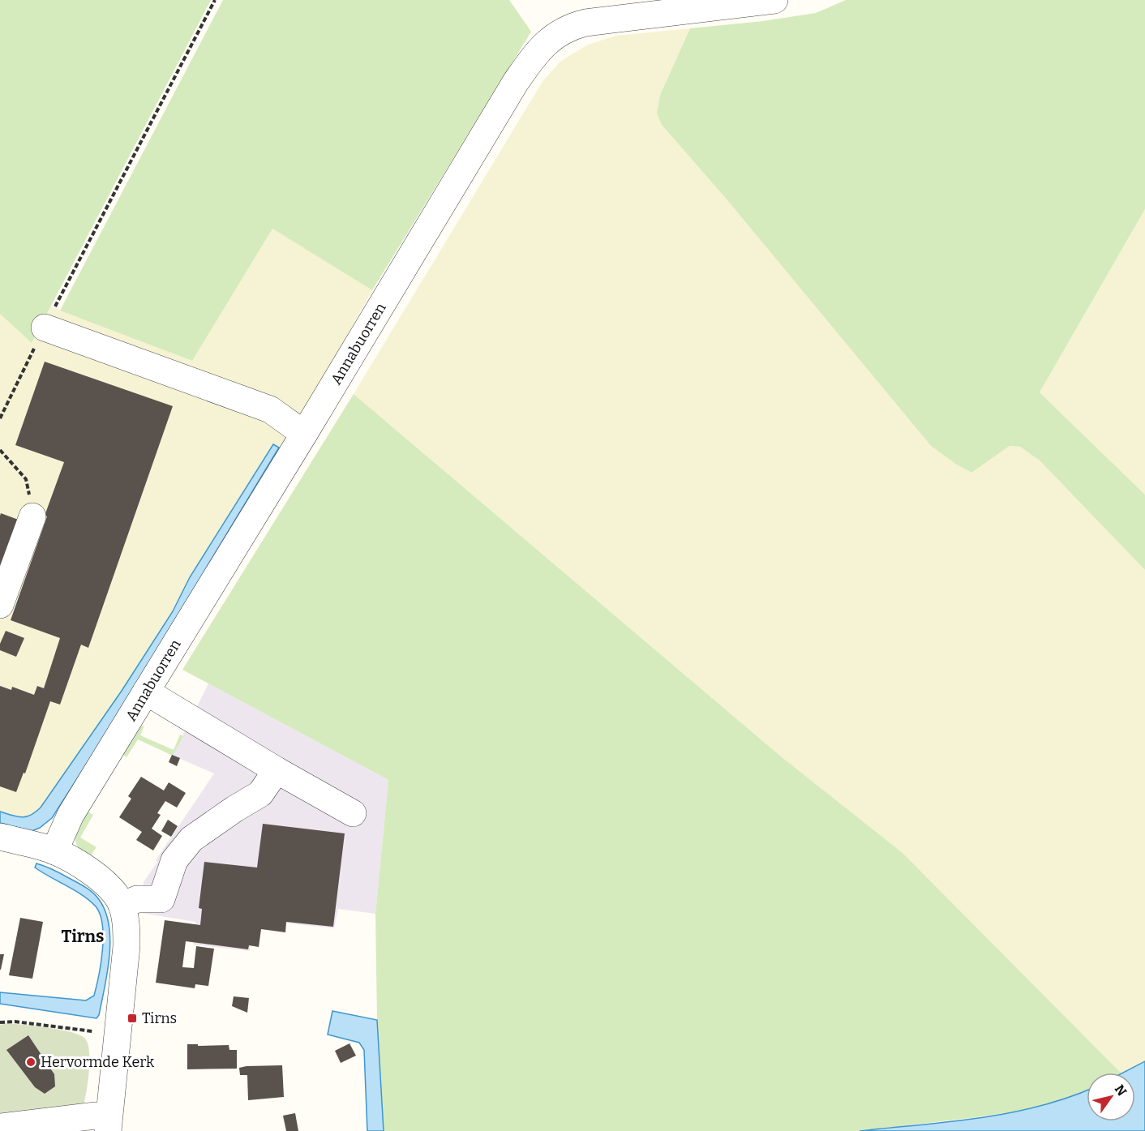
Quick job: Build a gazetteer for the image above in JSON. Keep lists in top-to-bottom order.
{
  "streets": {
    "street": ["Annabuorren"]
  },
  "districts": ["Tirns"],
  "places": {
    "transit": ["Tirns"],
    "other": ["Hervormde Kerk"]
  },
  "north": "top right"
}
